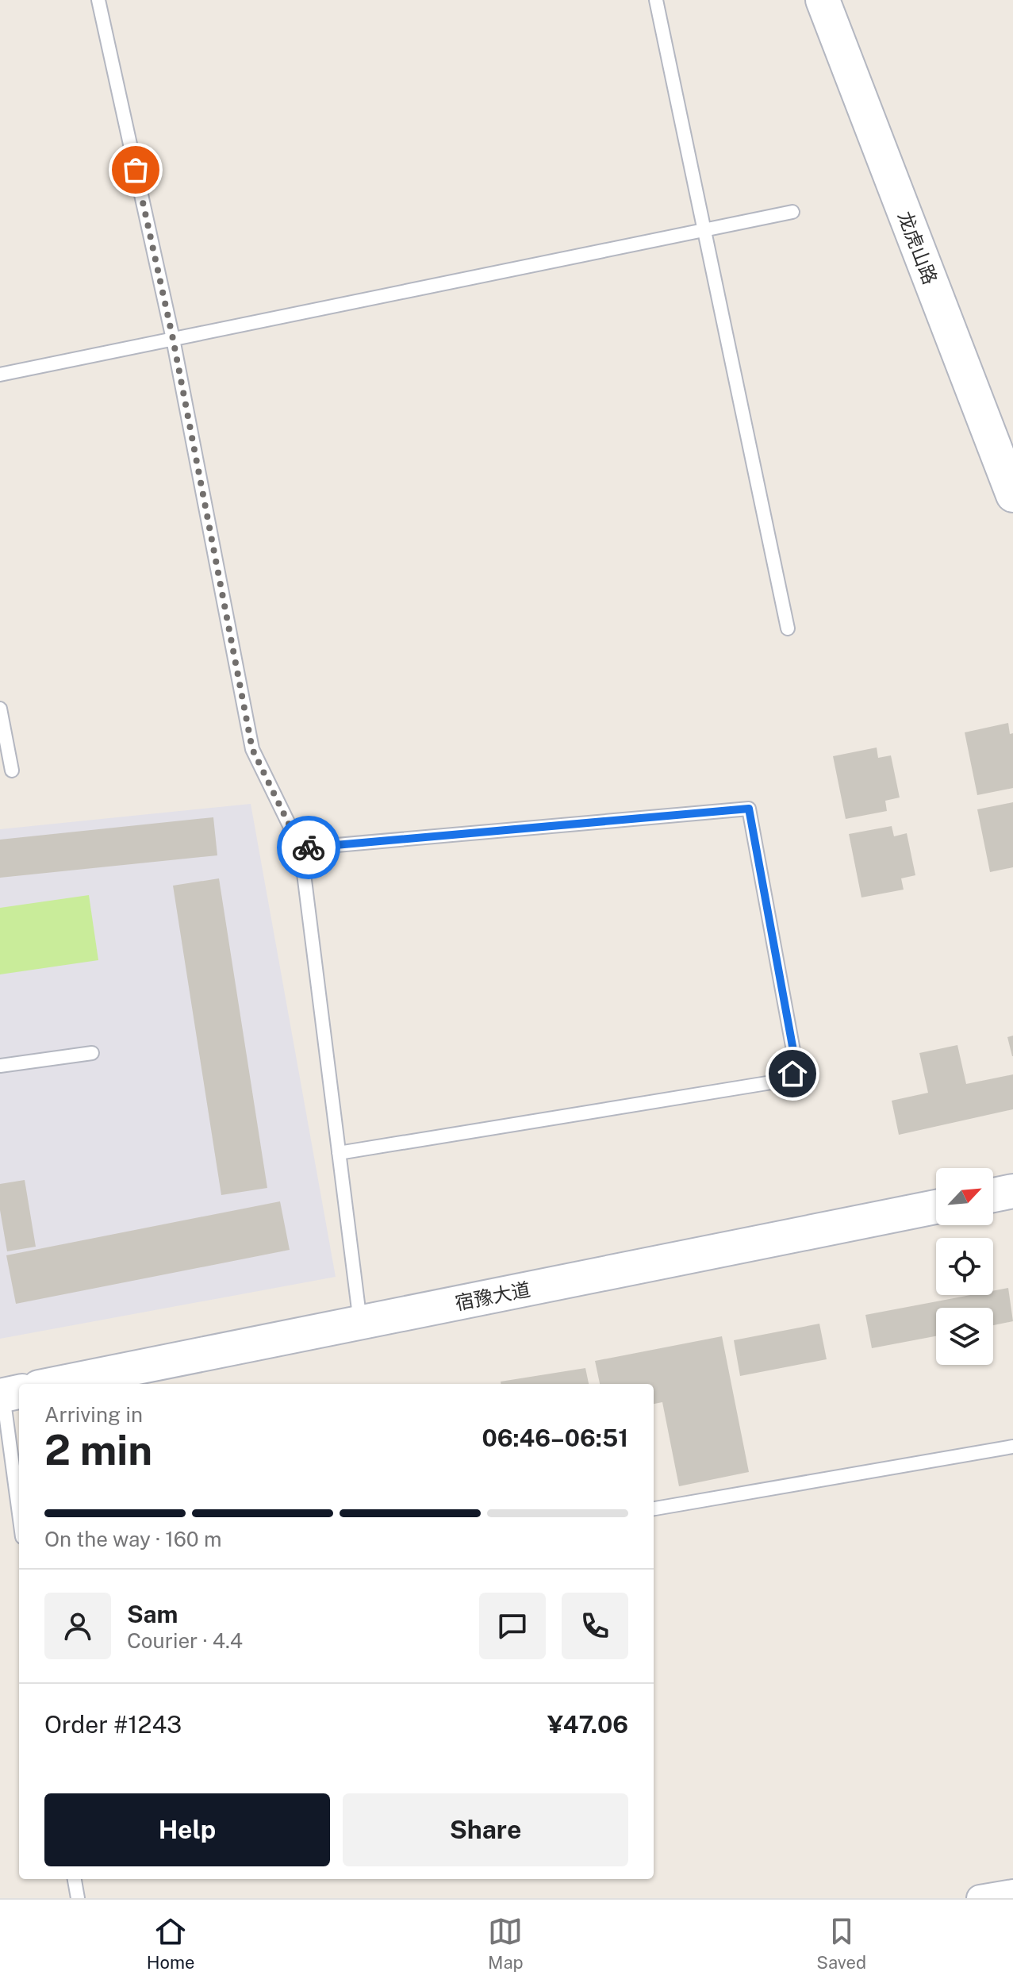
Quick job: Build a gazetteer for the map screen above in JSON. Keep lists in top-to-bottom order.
{
  "streets": {
    "street": ["龙虎山路", "宿豫大道"]
  },
  "north": "top right",
  "page": {
    "heading": ["2 min", "Arriving in", "06:46–06:51"],
    "panel": [
      "Sam",
      "Courier · 4.4",
      "Order #1243",
      "¥47.06"
    ],
    "bar": "On the way · 160 m",
    "buttons": ["Help", "Share"],
    "tabs": ["Home", "Map", "Saved"]
  }
}
